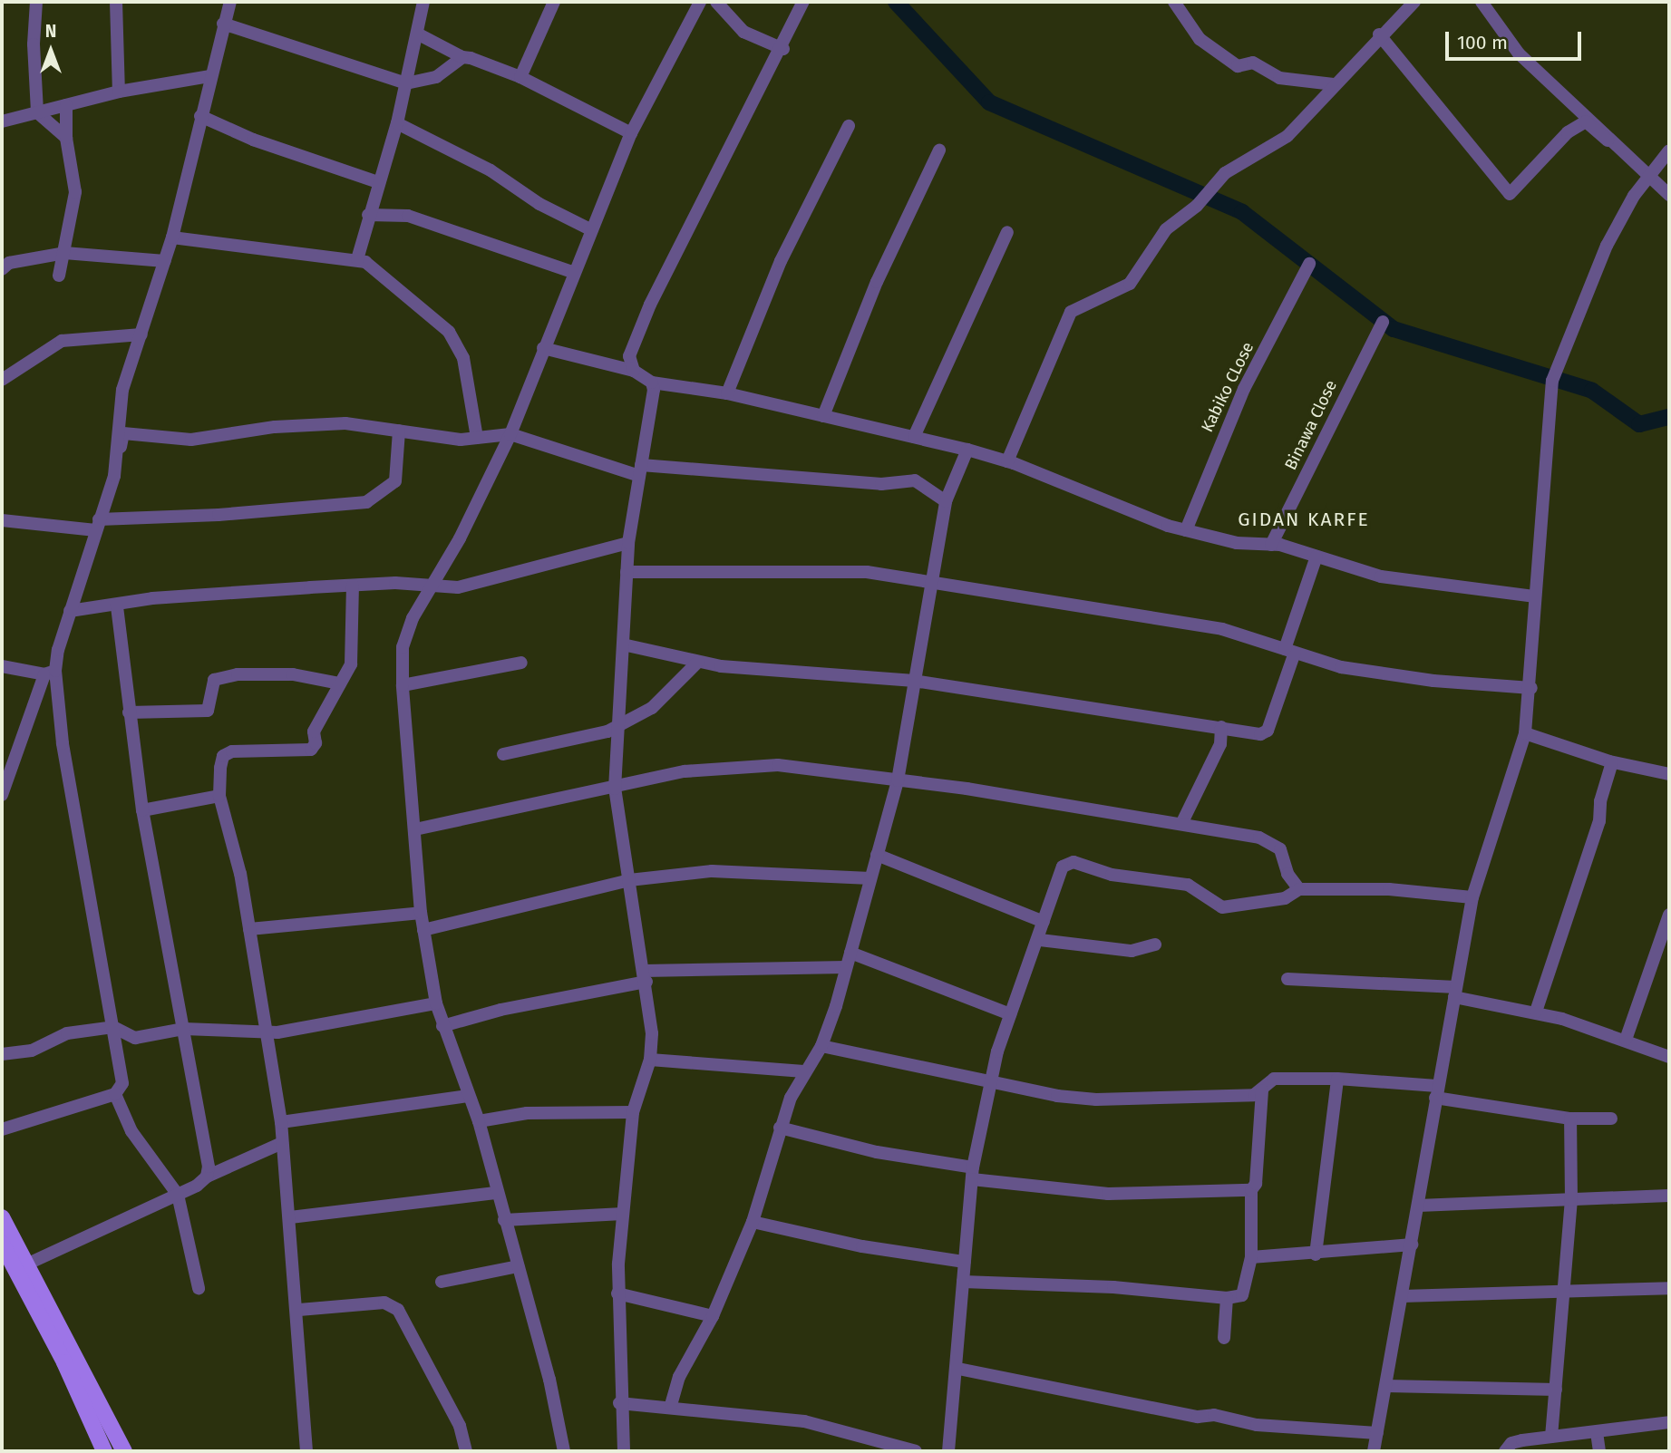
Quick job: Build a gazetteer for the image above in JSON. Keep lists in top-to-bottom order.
{
  "streets": {
    "street": ["Kabiko CLose", "Binawa Close"]
  },
  "districts": ["GIDAN KARFE"],
  "scale_bar": "100 m",
  "north": "top"
}
